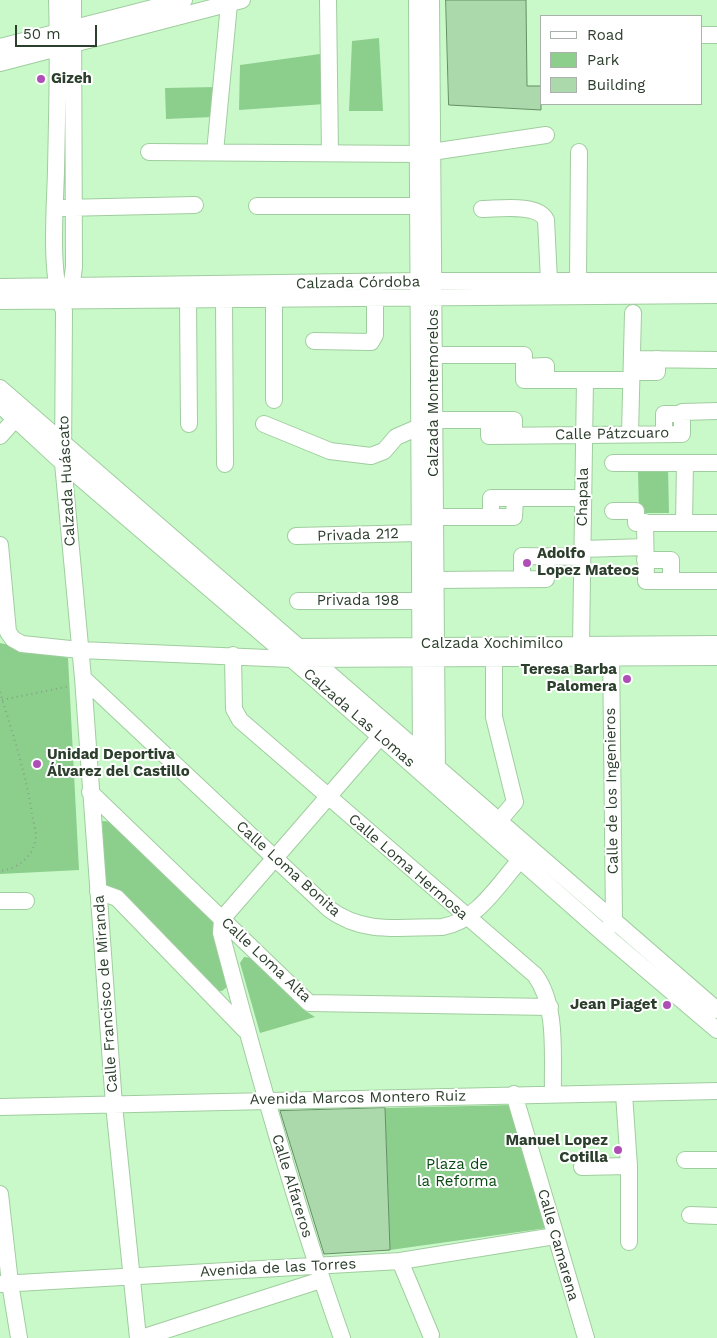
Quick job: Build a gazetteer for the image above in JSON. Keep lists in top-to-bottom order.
{
  "streets": {
    "street": [
      "Calzada Córdoba",
      "Calzada Montemorelos",
      "Calle Pátzcuaro",
      "Calzada Huáscato",
      "Chapala",
      "Privada 212",
      "Privada 198",
      "Calzada Xochimilco",
      "Calzada Las Lomas",
      "Calle de los Ingenieros",
      "Calle Loma Hermosa",
      "Calle Loma Bonita",
      "Calle Loma Alta",
      "Calle Francisco de Miranda",
      "Avenida Marcos Montero Ruiz",
      "Calle Alfareros",
      "Calle Camarena",
      "Avenida de las Torres"
    ]
  },
  "crossings": [
    ["Calzada Córdoba", "Calzada Montemorelos"],
    ["Calzada Córdoba", "Calzada Huáscato"],
    ["Calzada Montemorelos", "Calle Pátzcuaro"],
    ["Calzada Montemorelos", "Privada 212"],
    ["Calzada Montemorelos", "Privada 198"],
    ["Calzada Montemorelos", "Calzada Xochimilco"],
    ["Calzada Montemorelos", "Calzada Las Lomas"],
    ["Calle Pátzcuaro", "Chapala"],
    ["Calzada Huáscato", "Calzada Xochimilco"],
    ["Calzada Huáscato", "Calzada Las Lomas"],
    ["Calzada Huáscato", "Calle Francisco de Miranda"],
    ["Chapala", "Calzada Xochimilco"],
    ["Calzada Xochimilco", "Calzada Las Lomas"],
    ["Calzada Xochimilco", "Calle de los Ingenieros"],
    ["Calzada Xochimilco", "Calle Loma Hermosa"],
    ["Calzada Xochimilco", "Calle Francisco de Miranda"],
    ["Calzada Las Lomas", "Calle de los Ingenieros"],
    ["Calzada Las Lomas", "Calle Loma Bonita"],
    ["Calle Loma Hermosa", "Calle Loma Bonita"],
    ["Calle Loma Hermosa", "Calle Loma Alta"],
    ["Calle Loma Hermosa", "Avenida Marcos Montero Ruiz"],
    ["Calle Loma Bonita", "Calle Francisco de Miranda"],
    ["Calle Loma Alta", "Calle Francisco de Miranda"],
    ["Calle Loma Alta", "Calle Alfareros"],
    ["Calle Francisco de Miranda", "Avenida Marcos Montero Ruiz"],
    ["Calle Francisco de Miranda", "Calle Alfareros"],
    ["Calle Francisco de Miranda", "Avenida de las Torres"],
    ["Avenida Marcos Montero Ruiz", "Calle Alfareros"],
    ["Avenida Marcos Montero Ruiz", "Calle Camarena"],
    ["Calle Alfareros", "Avenida de las Torres"],
    ["Calle Camarena", "Avenida de las Torres"]
  ],
  "parks": ["Plaza de la Reforma"],
  "places": [
    "Gizeh",
    "Adolfo Lopez Mateos",
    "Teresa Barba Palomera",
    "Unidad Deportiva Álvarez del Castillo",
    "Jean Piaget",
    "Manuel Lopez Cotilla"
  ],
  "legend": ["Road", "Park", "Building"],
  "scale_bar": "50 m"
}
